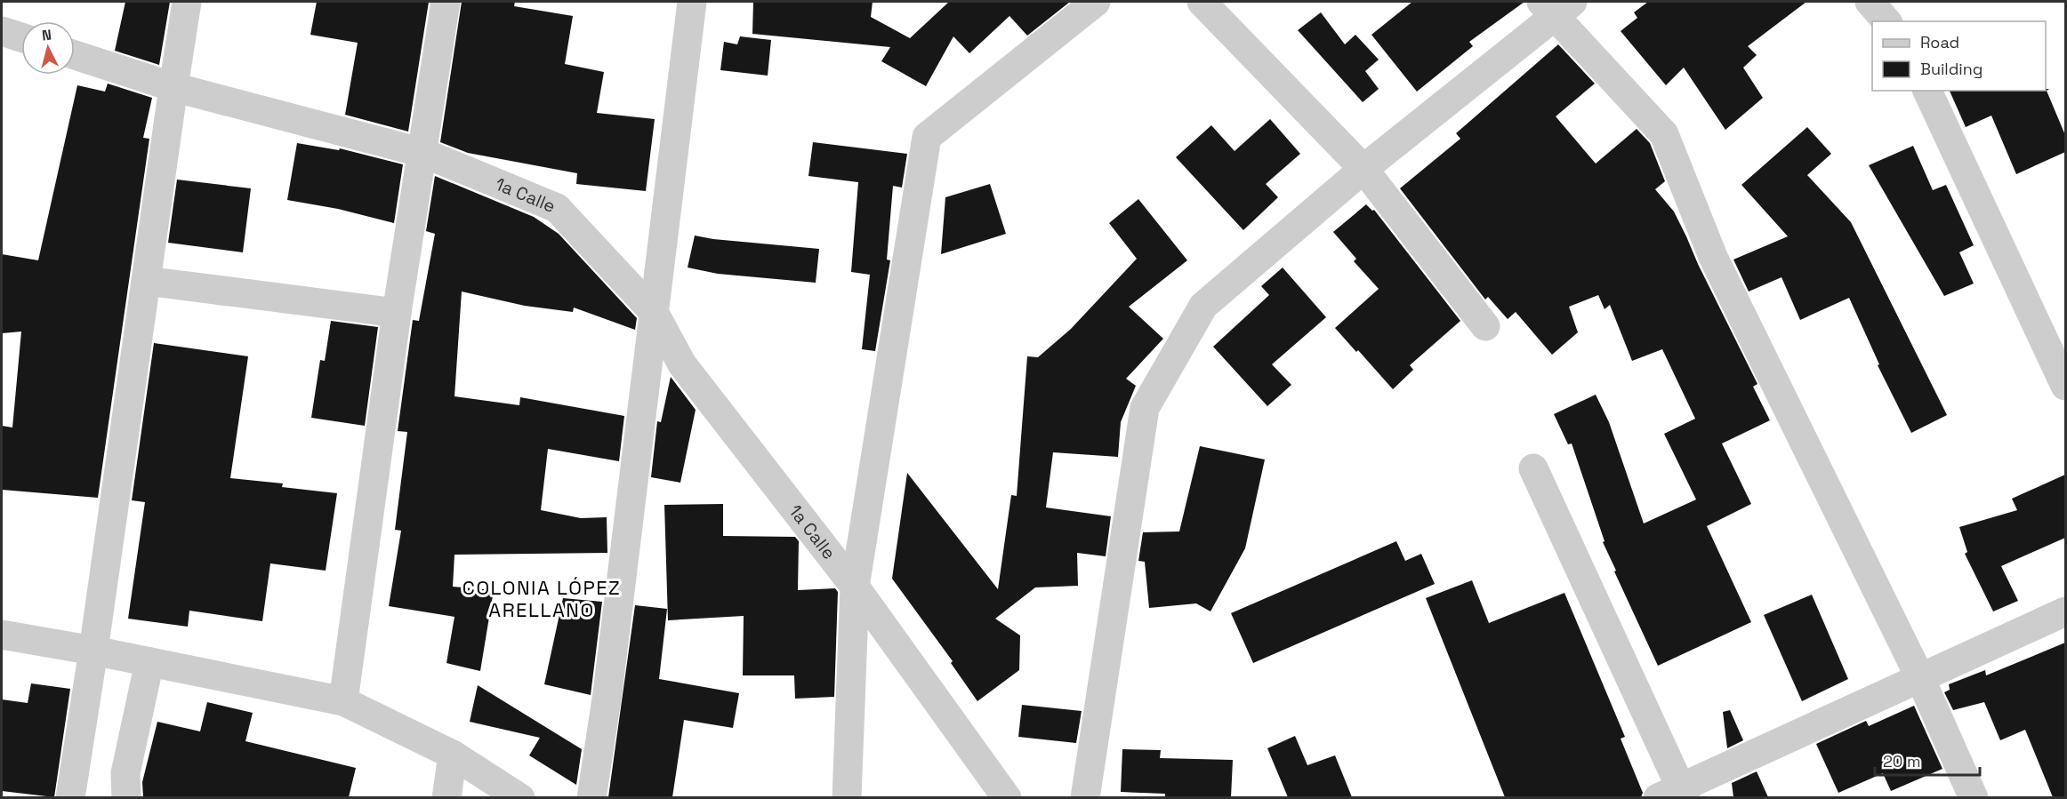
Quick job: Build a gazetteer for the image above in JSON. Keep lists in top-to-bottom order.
{
  "streets": {
    "street": ["1a Calle"]
  },
  "districts": ["COLONIA LÓPEZ ARELLANO"],
  "legend": ["Road", "Building"],
  "scale_bar": "20 m",
  "north": "top"
}
